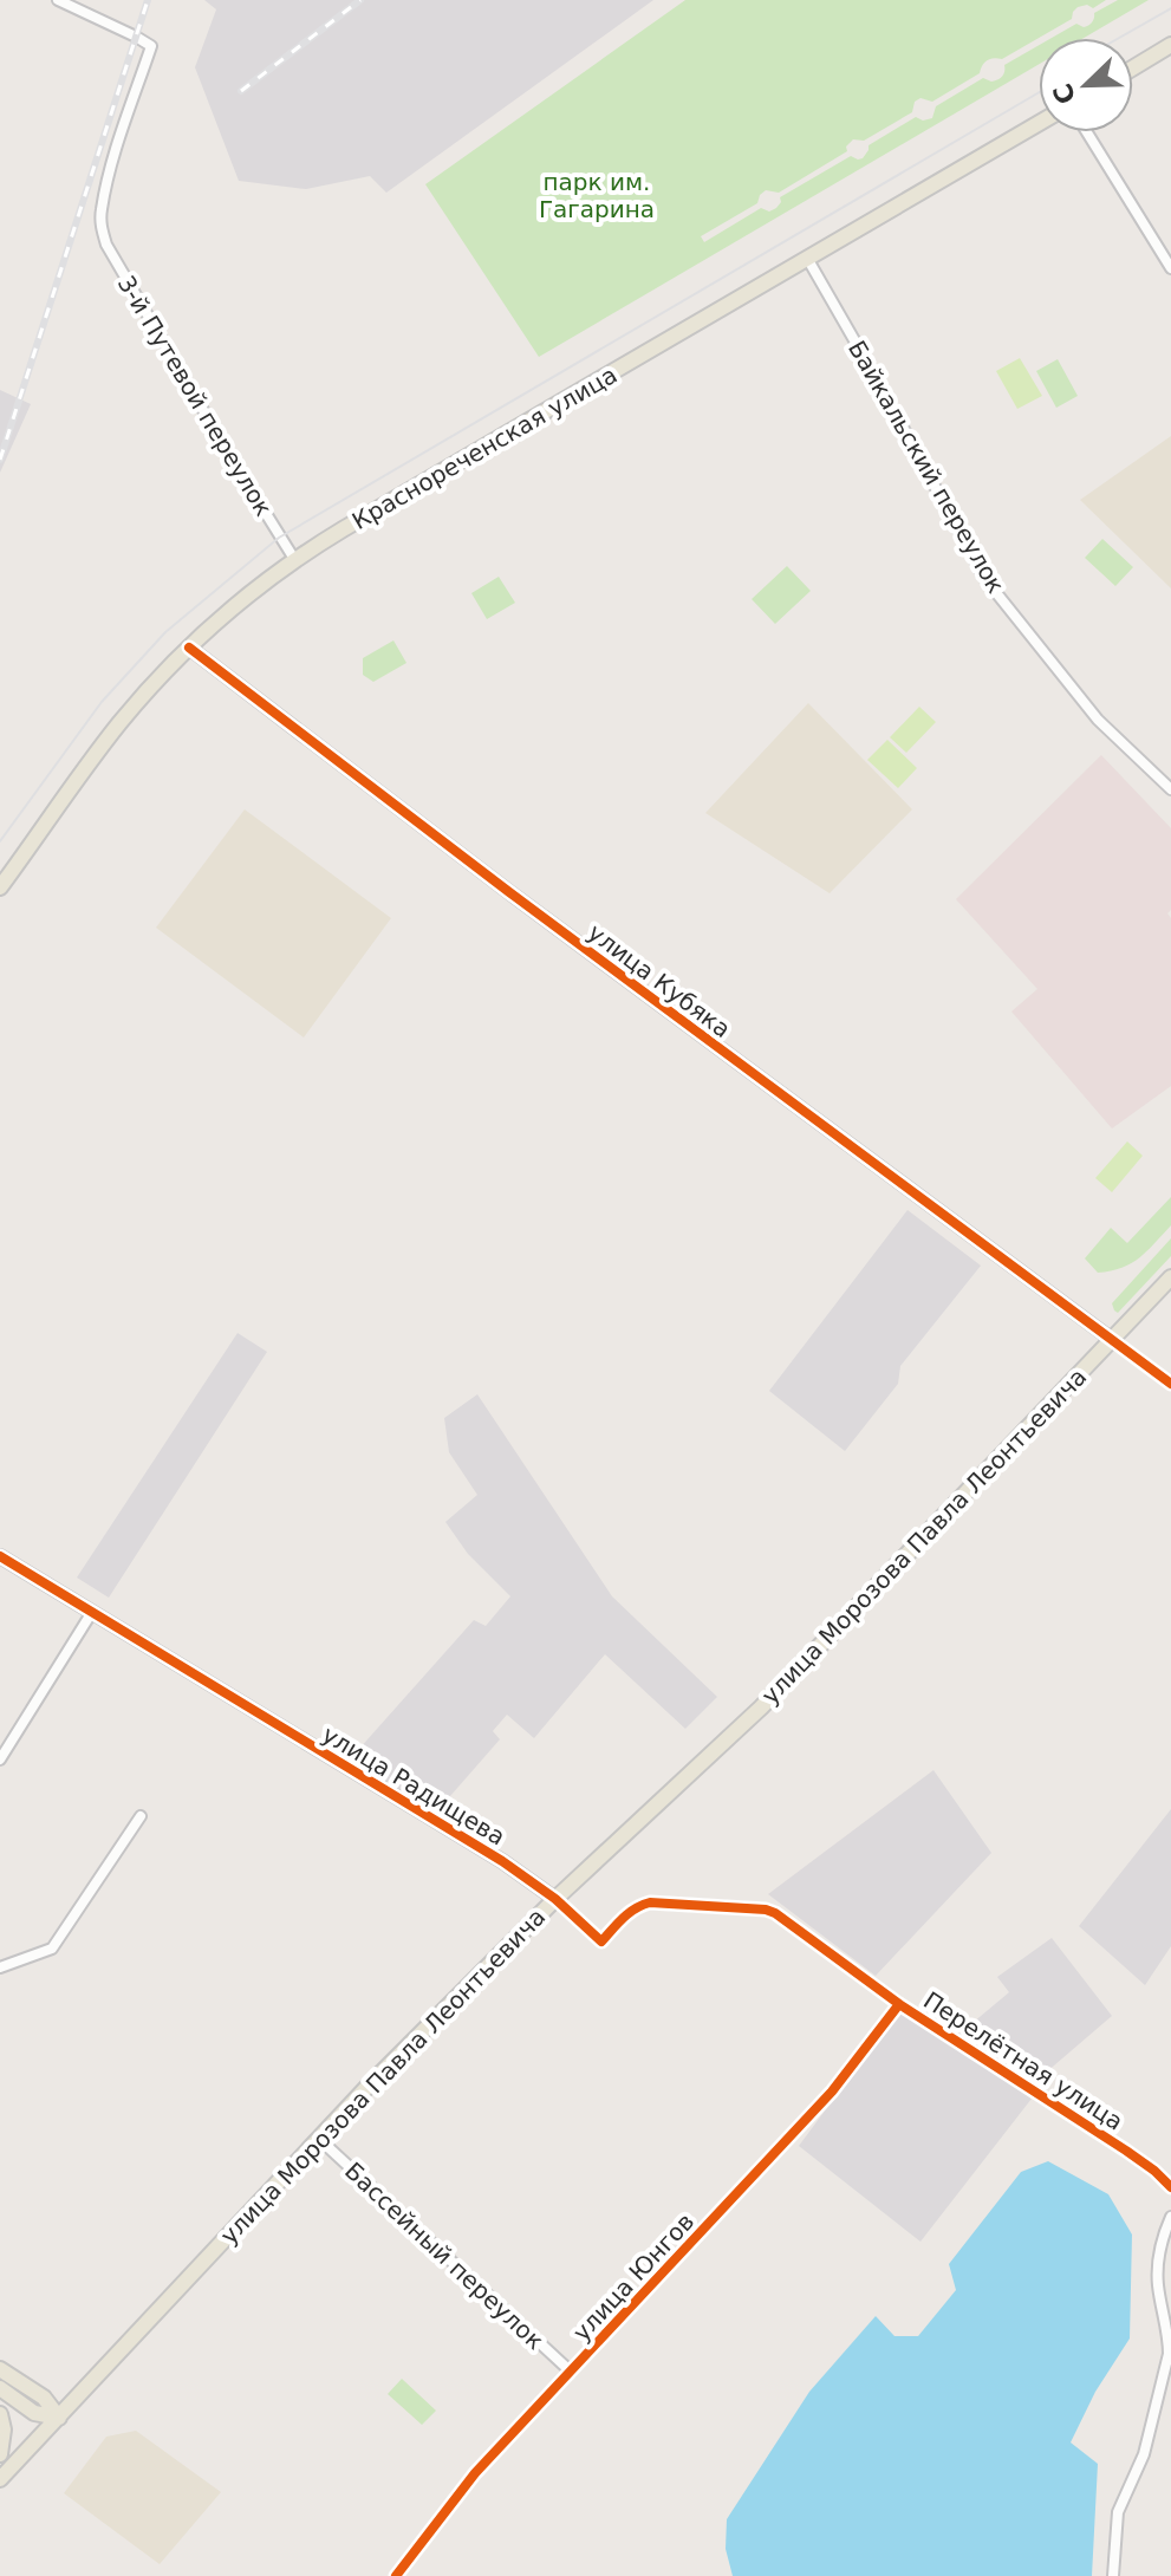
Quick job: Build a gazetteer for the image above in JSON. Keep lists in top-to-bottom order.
{
  "streets": {
    "main road": ["Краснореченская улица", "улица Морозова Павла Леонтьевича"],
    "street": [
      "3-й Путевой переулок",
      "Байкальский переулок",
      "улица Кубяка",
      "улица Радищева",
      "Перелётная улица",
      "Бассейный переулок",
      "улица Юнгов"
    ]
  },
  "crossings": [
    ["3-й Путевой переулок", "Краснореченская улица"],
    ["Краснореченская улица", "Байкальский переулок"],
    ["Краснореченская улица", "улица Кубяка"],
    ["улица Кубяка", "улица Морозова Павла Леонтьевича"],
    ["улица Морозова Павла Леонтьевича", "улица Радищева"],
    ["улица Морозова Павла Леонтьевича", "Бассейный переулок"],
    ["улица Радищева", "Перелётная улица"],
    ["улица Радищева", "улица Юнгов"],
    ["Перелётная улица", "улица Юнгов"],
    ["Бассейный переулок", "улица Юнгов"]
  ],
  "parks": ["парк им. Гагарина"],
  "north": "bottom left"
}
